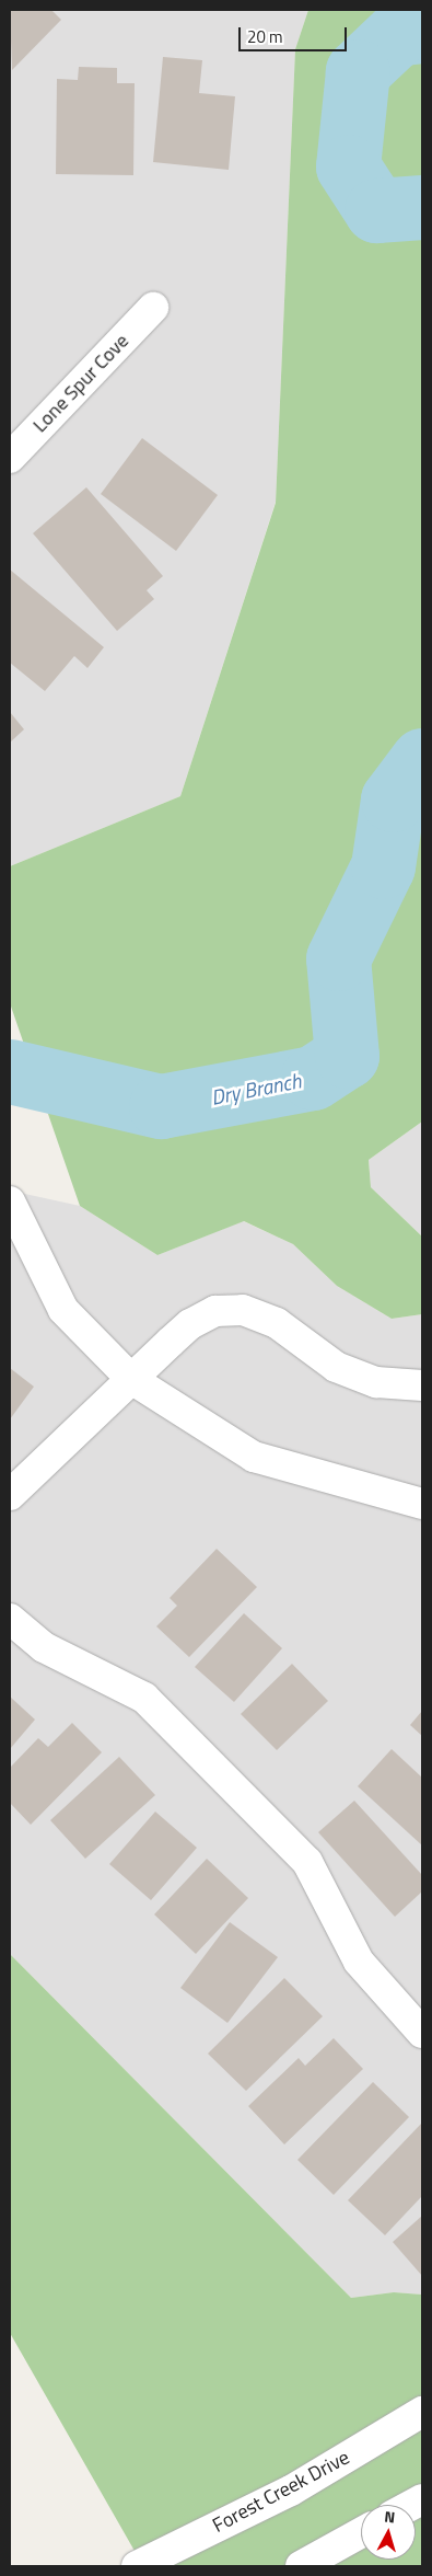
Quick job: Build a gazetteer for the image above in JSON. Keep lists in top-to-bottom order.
{
  "streets": {
    "street": ["Lone Spur Cove", "Forest Creek Drive"]
  },
  "water": ["Dry Branch"],
  "scale_bar": "20 m",
  "north": "top"
}
